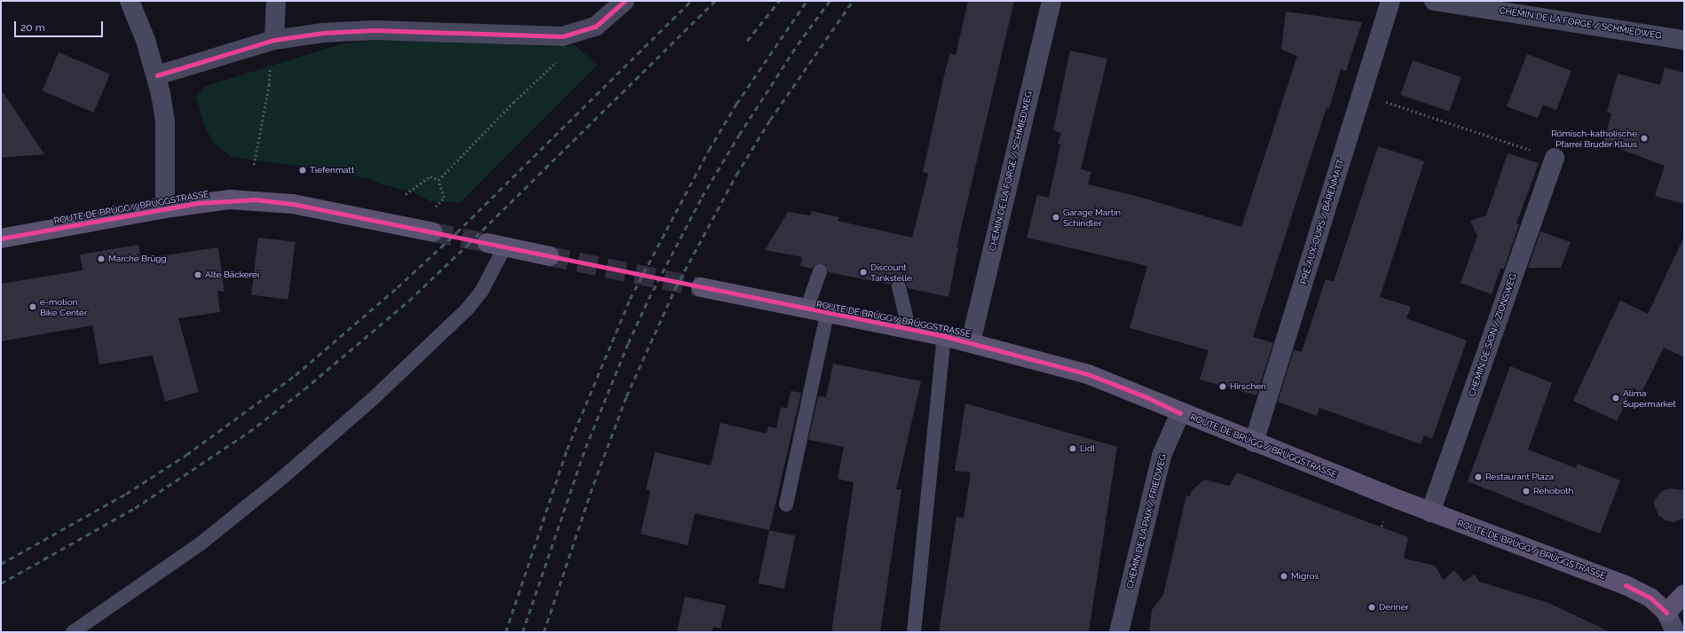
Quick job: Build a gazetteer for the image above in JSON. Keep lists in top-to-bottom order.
{
  "streets": {
    "main road": ["ROUTE DE BRÜGG / BRÜGGSTRASSE"],
    "street": [
      "CHEMIN DE LA FORGE / SCHMIEDWEG",
      "PRÉ-AUX-OURS / BÄRENMATT",
      "CHEMIN DE SION / ZIONSWEG",
      "CHEMIN DE LA PAIX / FRIEDWEG"
    ]
  },
  "crossings": [
    ["CHEMIN DE LA FORGE / SCHMIEDWEG", "ROUTE DE BRÜGG / BRÜGGSTRASSE"],
    ["ROUTE DE BRÜGG / BRÜGGSTRASSE", "PRÉ-AUX-OURS / BÄRENMATT"],
    ["ROUTE DE BRÜGG / BRÜGGSTRASSE", "CHEMIN DE SION / ZIONSWEG"],
    ["ROUTE DE BRÜGG / BRÜGGSTRASSE", "CHEMIN DE LA PAIX / FRIEDWEG"]
  ],
  "places": [
    "Römisch-katholische Pfarrei Bruder Klaus",
    "Tiefenmatt",
    "Garage Martin Schindler",
    "Marché Brügg",
    "Discount Tankstelle",
    "Alte Bäckerei",
    "e-motion Bike Center",
    "Hirschen",
    "Alima Supermarket",
    "Lidl",
    "Restaurant Plaza",
    "Rehoboth",
    "Migros",
    "Denner"
  ],
  "scale_bar": "20 m"
}
